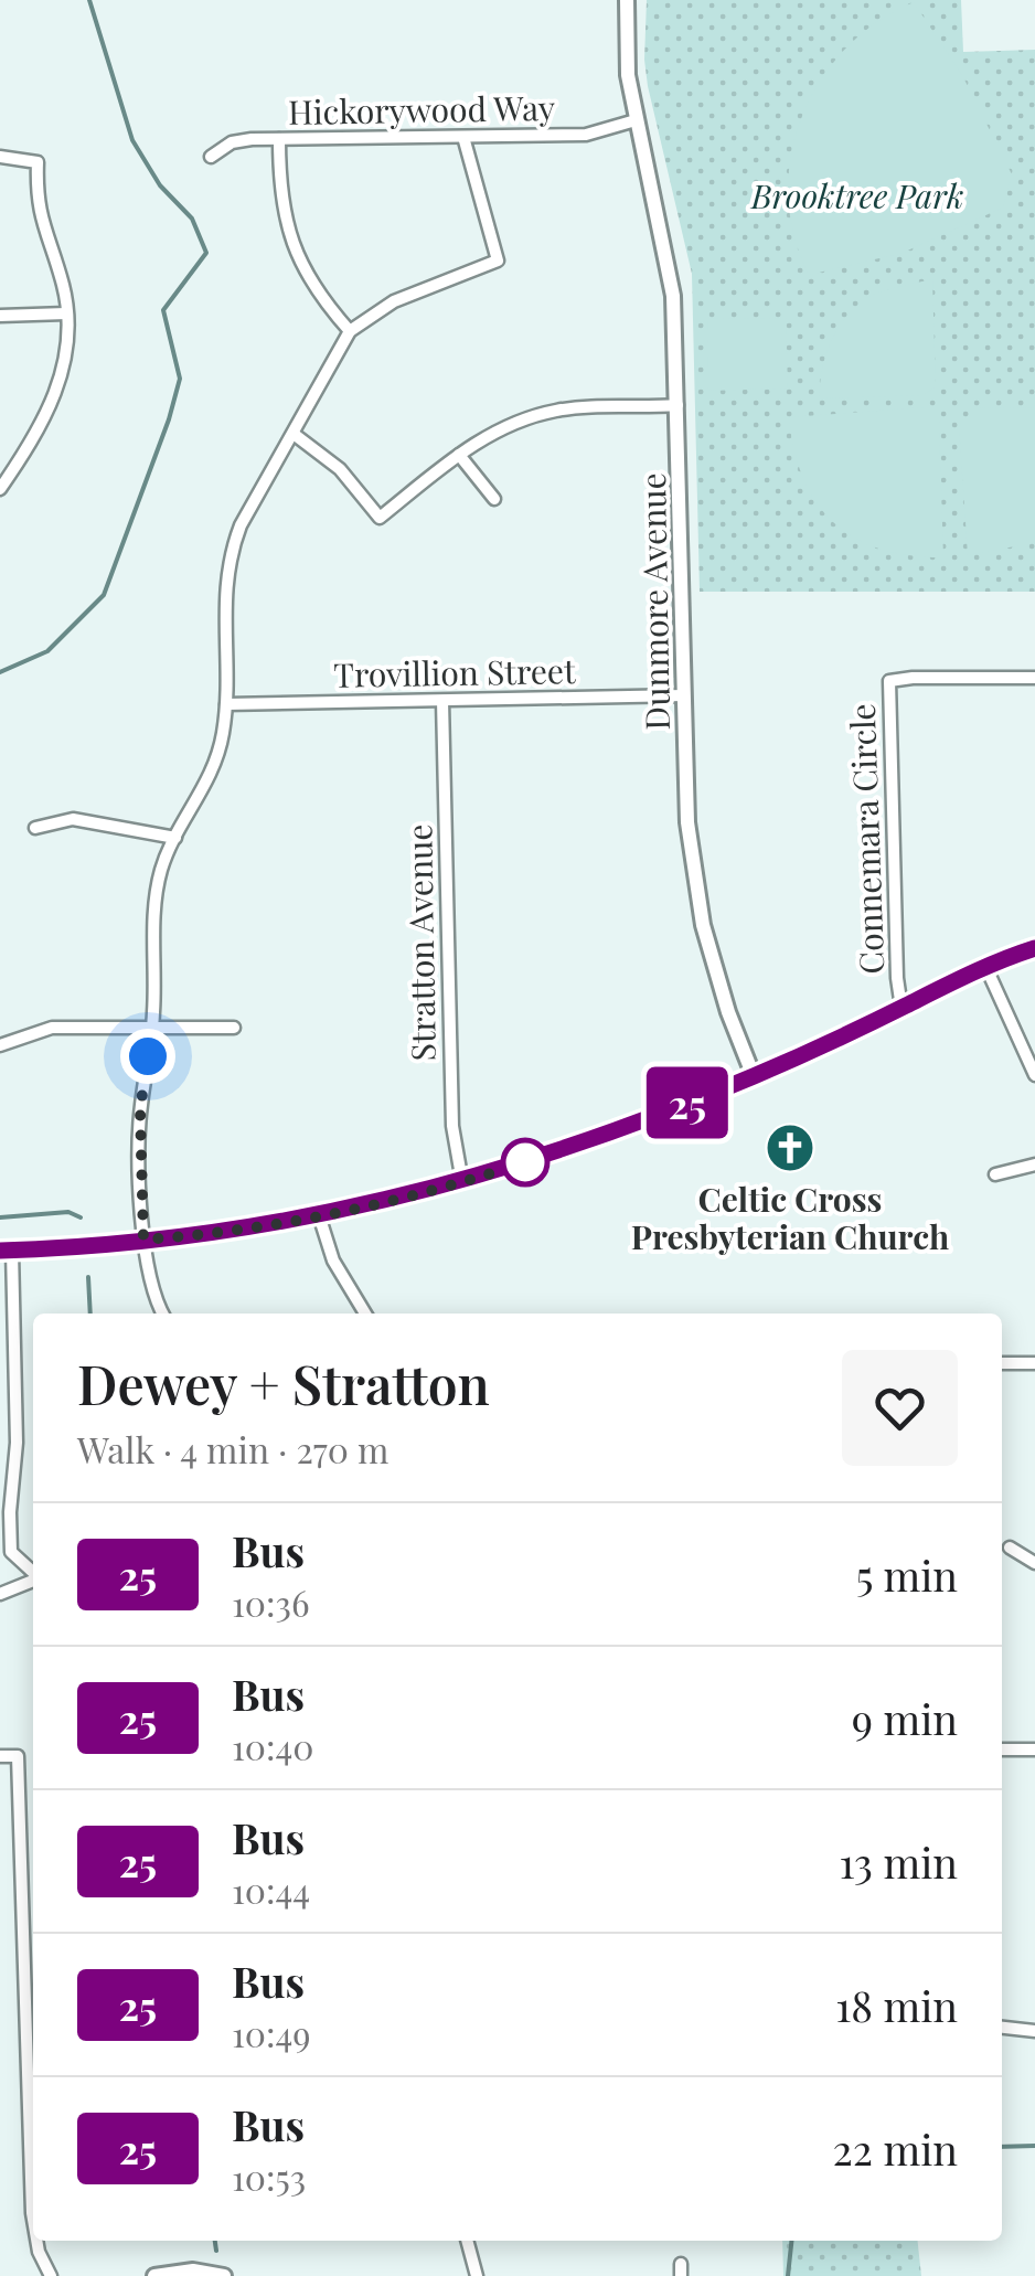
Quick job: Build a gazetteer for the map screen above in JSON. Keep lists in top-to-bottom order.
{
  "streets": {
    "street": [
      "Hickorywood Way",
      "Dunmore Avenue",
      "Trovillion Street",
      "Connemara Circle",
      "Stratton Avenue"
    ]
  },
  "crossings": [
    ["Hickorywood Way", "Dunmore Avenue"],
    ["Dunmore Avenue", "Trovillion Street"],
    ["Trovillion Street", "Stratton Avenue"]
  ],
  "parks": ["Brooktree Park"],
  "places": {
    "church": ["Celtic Cross Presbyterian Church"]
  },
  "lines": ["bus line 25"],
  "page": {
    "on_map": "25",
    "heading": ["Dewey + Stratton", "Walk · 4 min · 270 m"],
    "list": [
      {
        "mark": "25",
        "name": "Bus",
        "note": "10:36",
        "value": "5 min"
      },
      {
        "mark": "25",
        "name": "Bus",
        "note": "10:40",
        "value": "9 min"
      },
      {
        "mark": "25",
        "name": "Bus",
        "note": "10:44",
        "value": "13 min"
      },
      {
        "mark": "25",
        "name": "Bus",
        "note": "10:49",
        "value": "18 min"
      },
      {
        "mark": "25",
        "name": "Bus",
        "note": "10:53",
        "value": "22 min"
      }
    ]
  }
}
